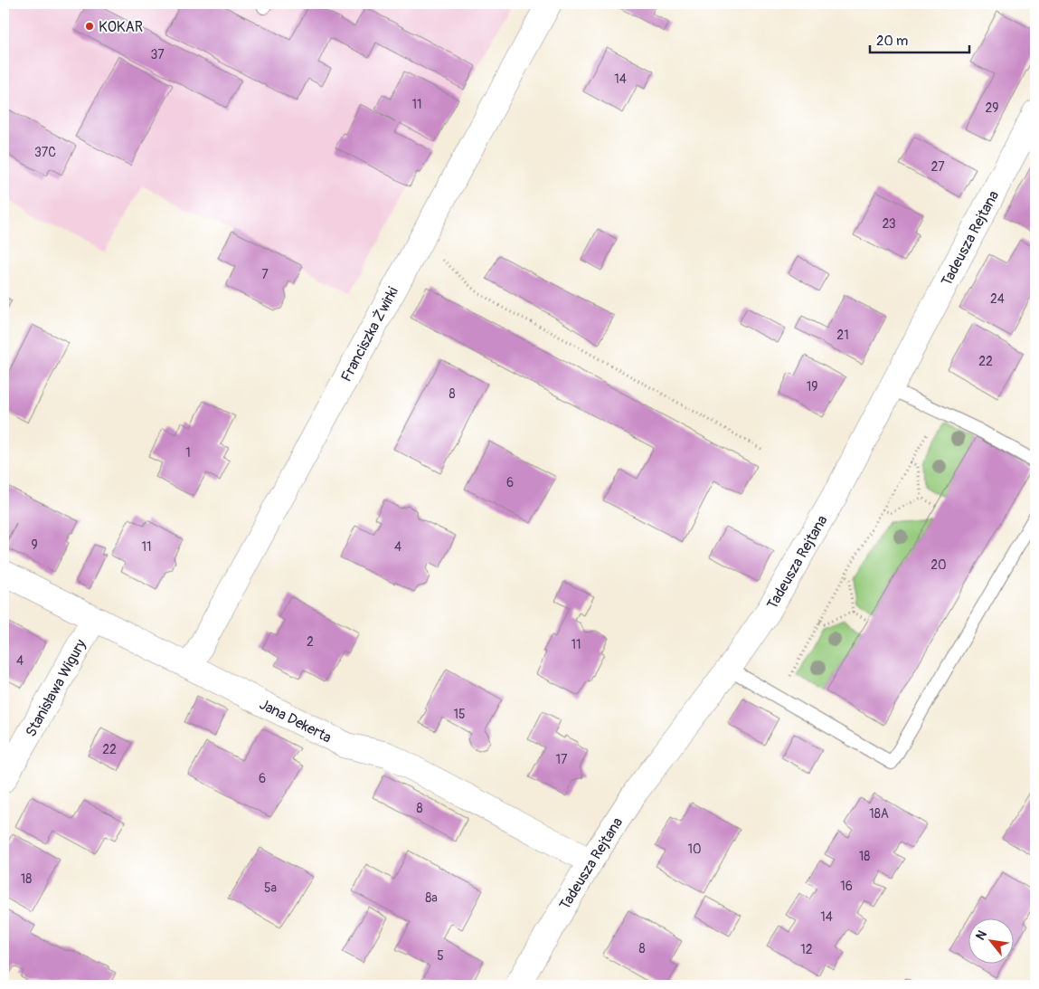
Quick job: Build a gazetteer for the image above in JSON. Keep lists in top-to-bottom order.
{
  "streets": {
    "street": [
      "Tadeusza Rejtana",
      "Franciszka Żwirki",
      "Stanisława Wigury",
      "Jana Dekerta"
    ]
  },
  "crossings": [
    ["Tadeusza Rejtana", "Jana Dekerta"],
    ["Franciszka Żwirki", "Jana Dekerta"],
    ["Stanisława Wigury", "Jana Dekerta"]
  ],
  "places": ["KOKAR"],
  "house_numbers": [
    "37",
    "14",
    "11",
    "29",
    "37C",
    "27",
    "23",
    "7",
    "24",
    "21",
    "22",
    "19",
    "8",
    "1",
    "6",
    "9",
    "11",
    "4",
    "20",
    "2",
    "11",
    "4",
    "15",
    "22",
    "17",
    "6",
    "8",
    "18A",
    "10",
    "18",
    "18",
    "16",
    "5a",
    "8a",
    "14",
    "8",
    "12",
    "5"
  ],
  "scale_bar": "20 m",
  "north": "top left"
}
